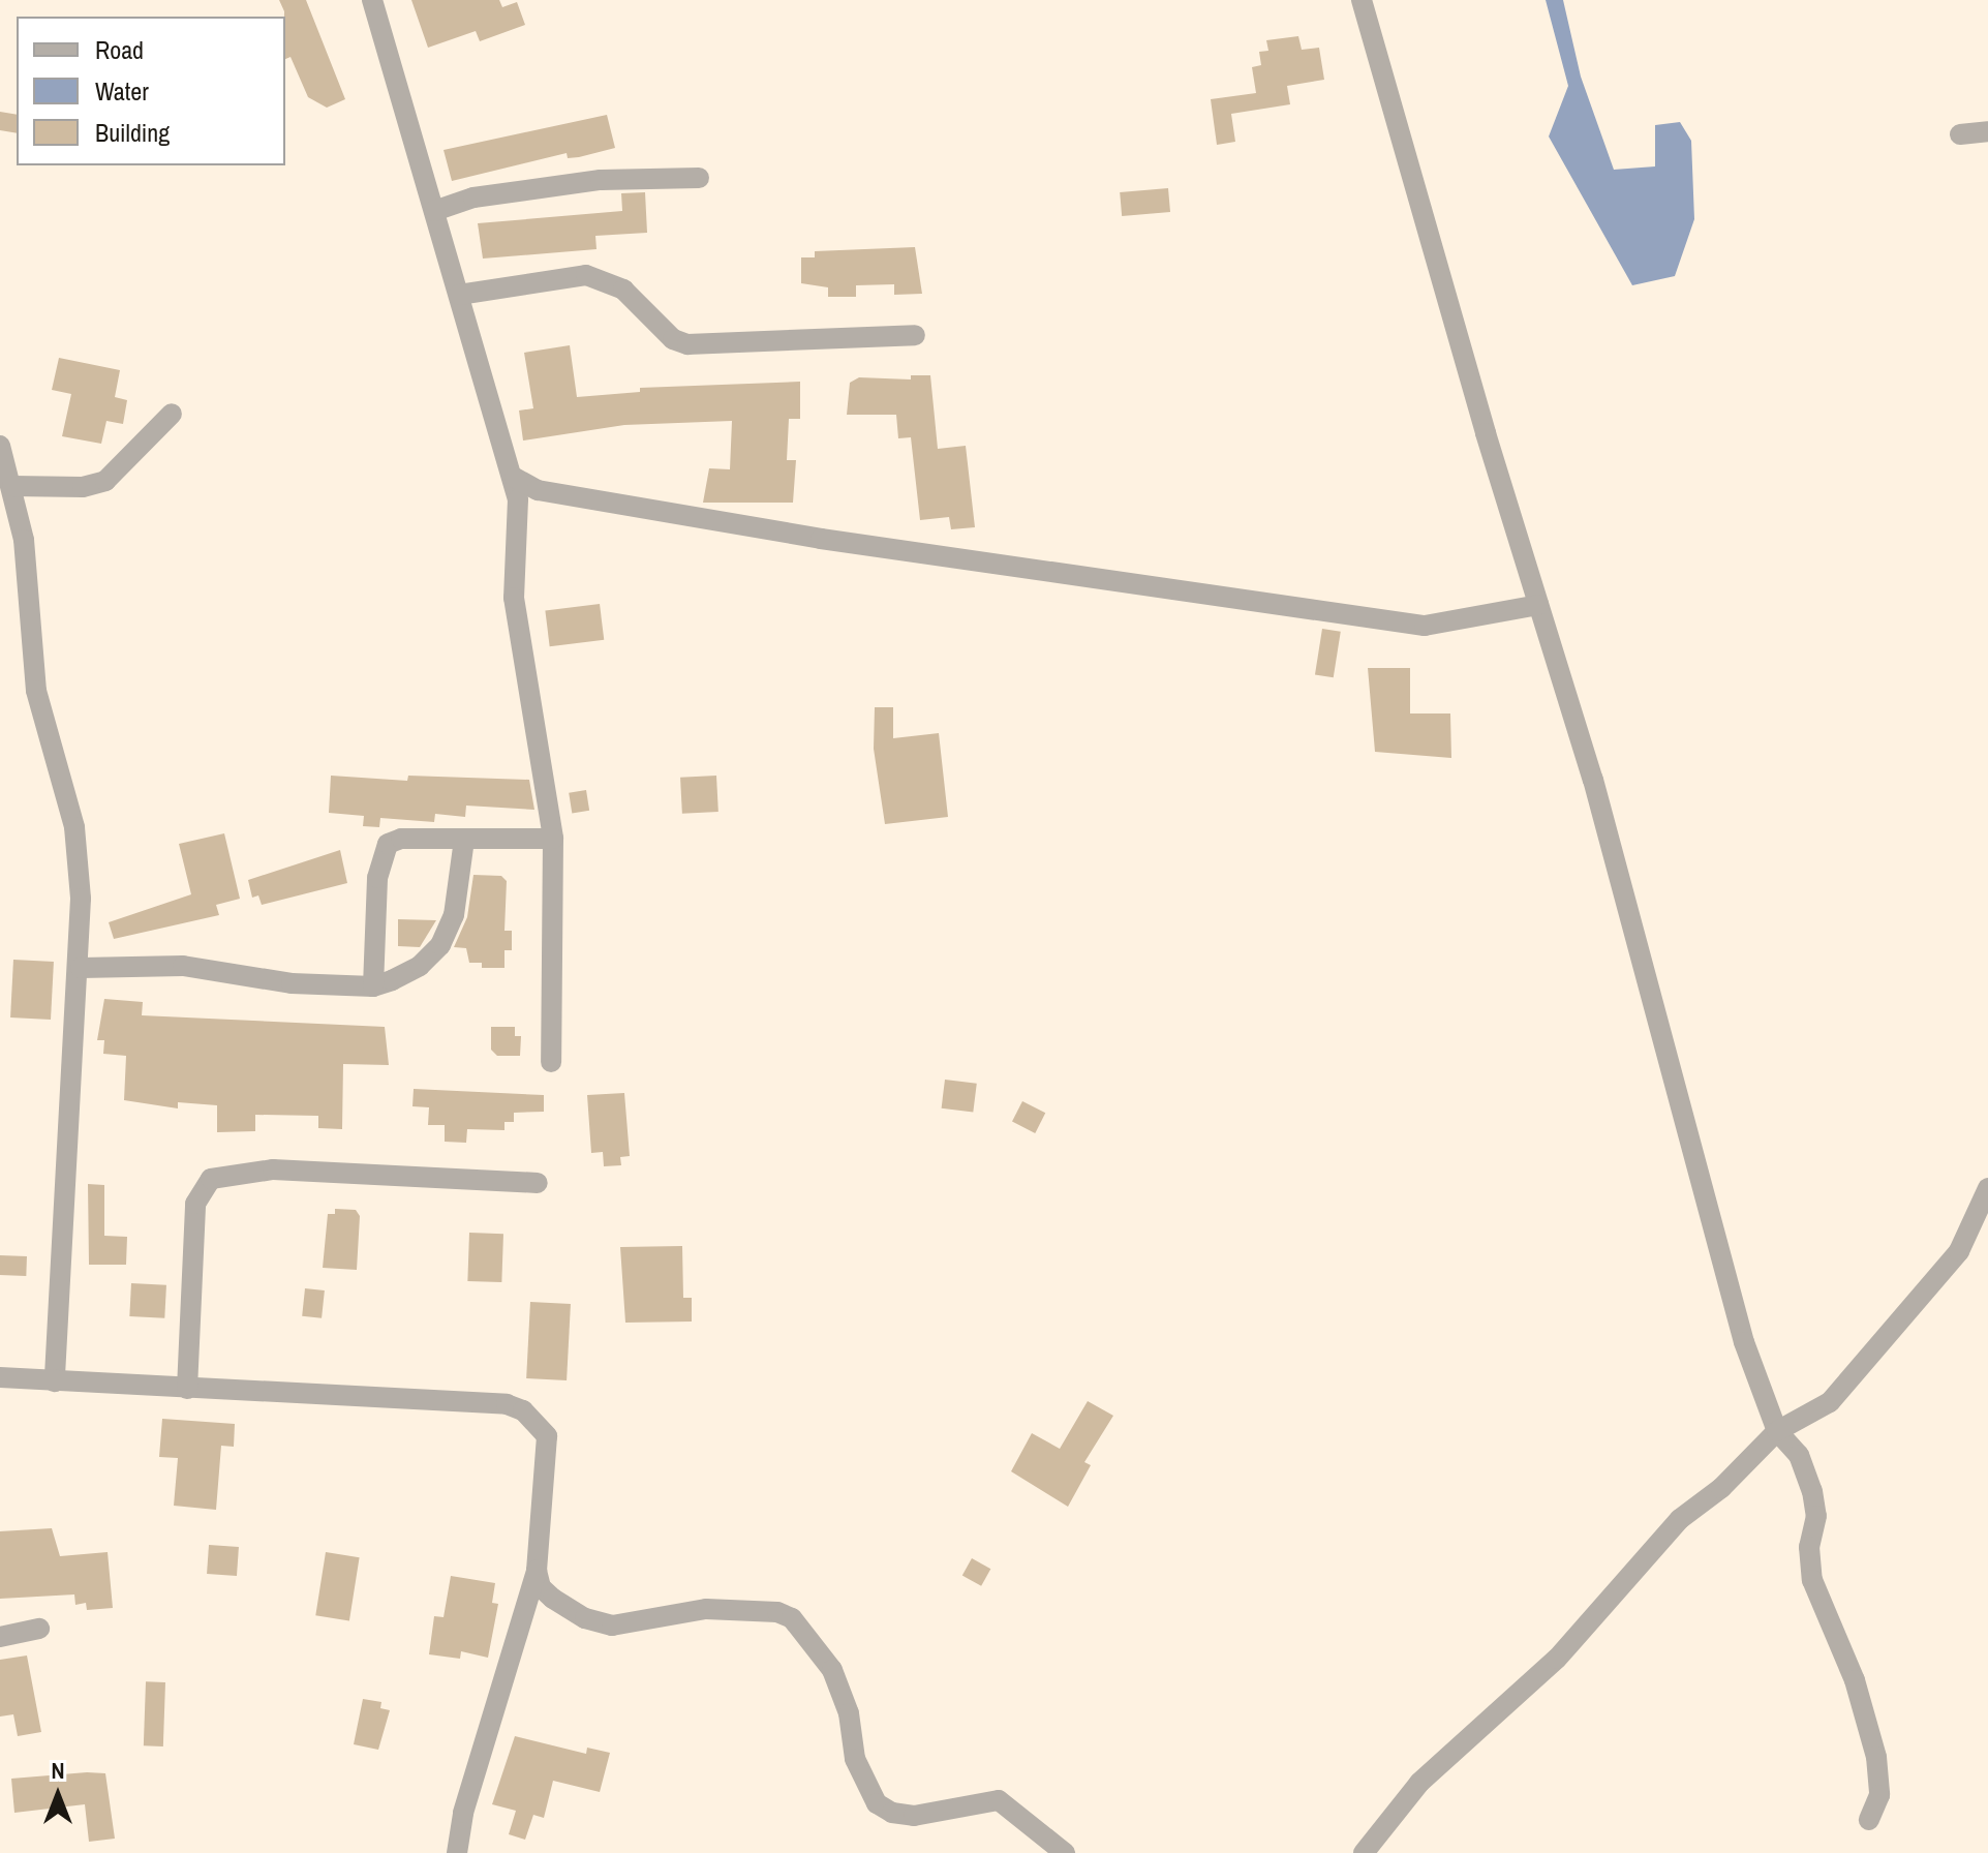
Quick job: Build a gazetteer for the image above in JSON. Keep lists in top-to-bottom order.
{
  "legend": ["Road", "Water", "Building"],
  "north": "top"
}
